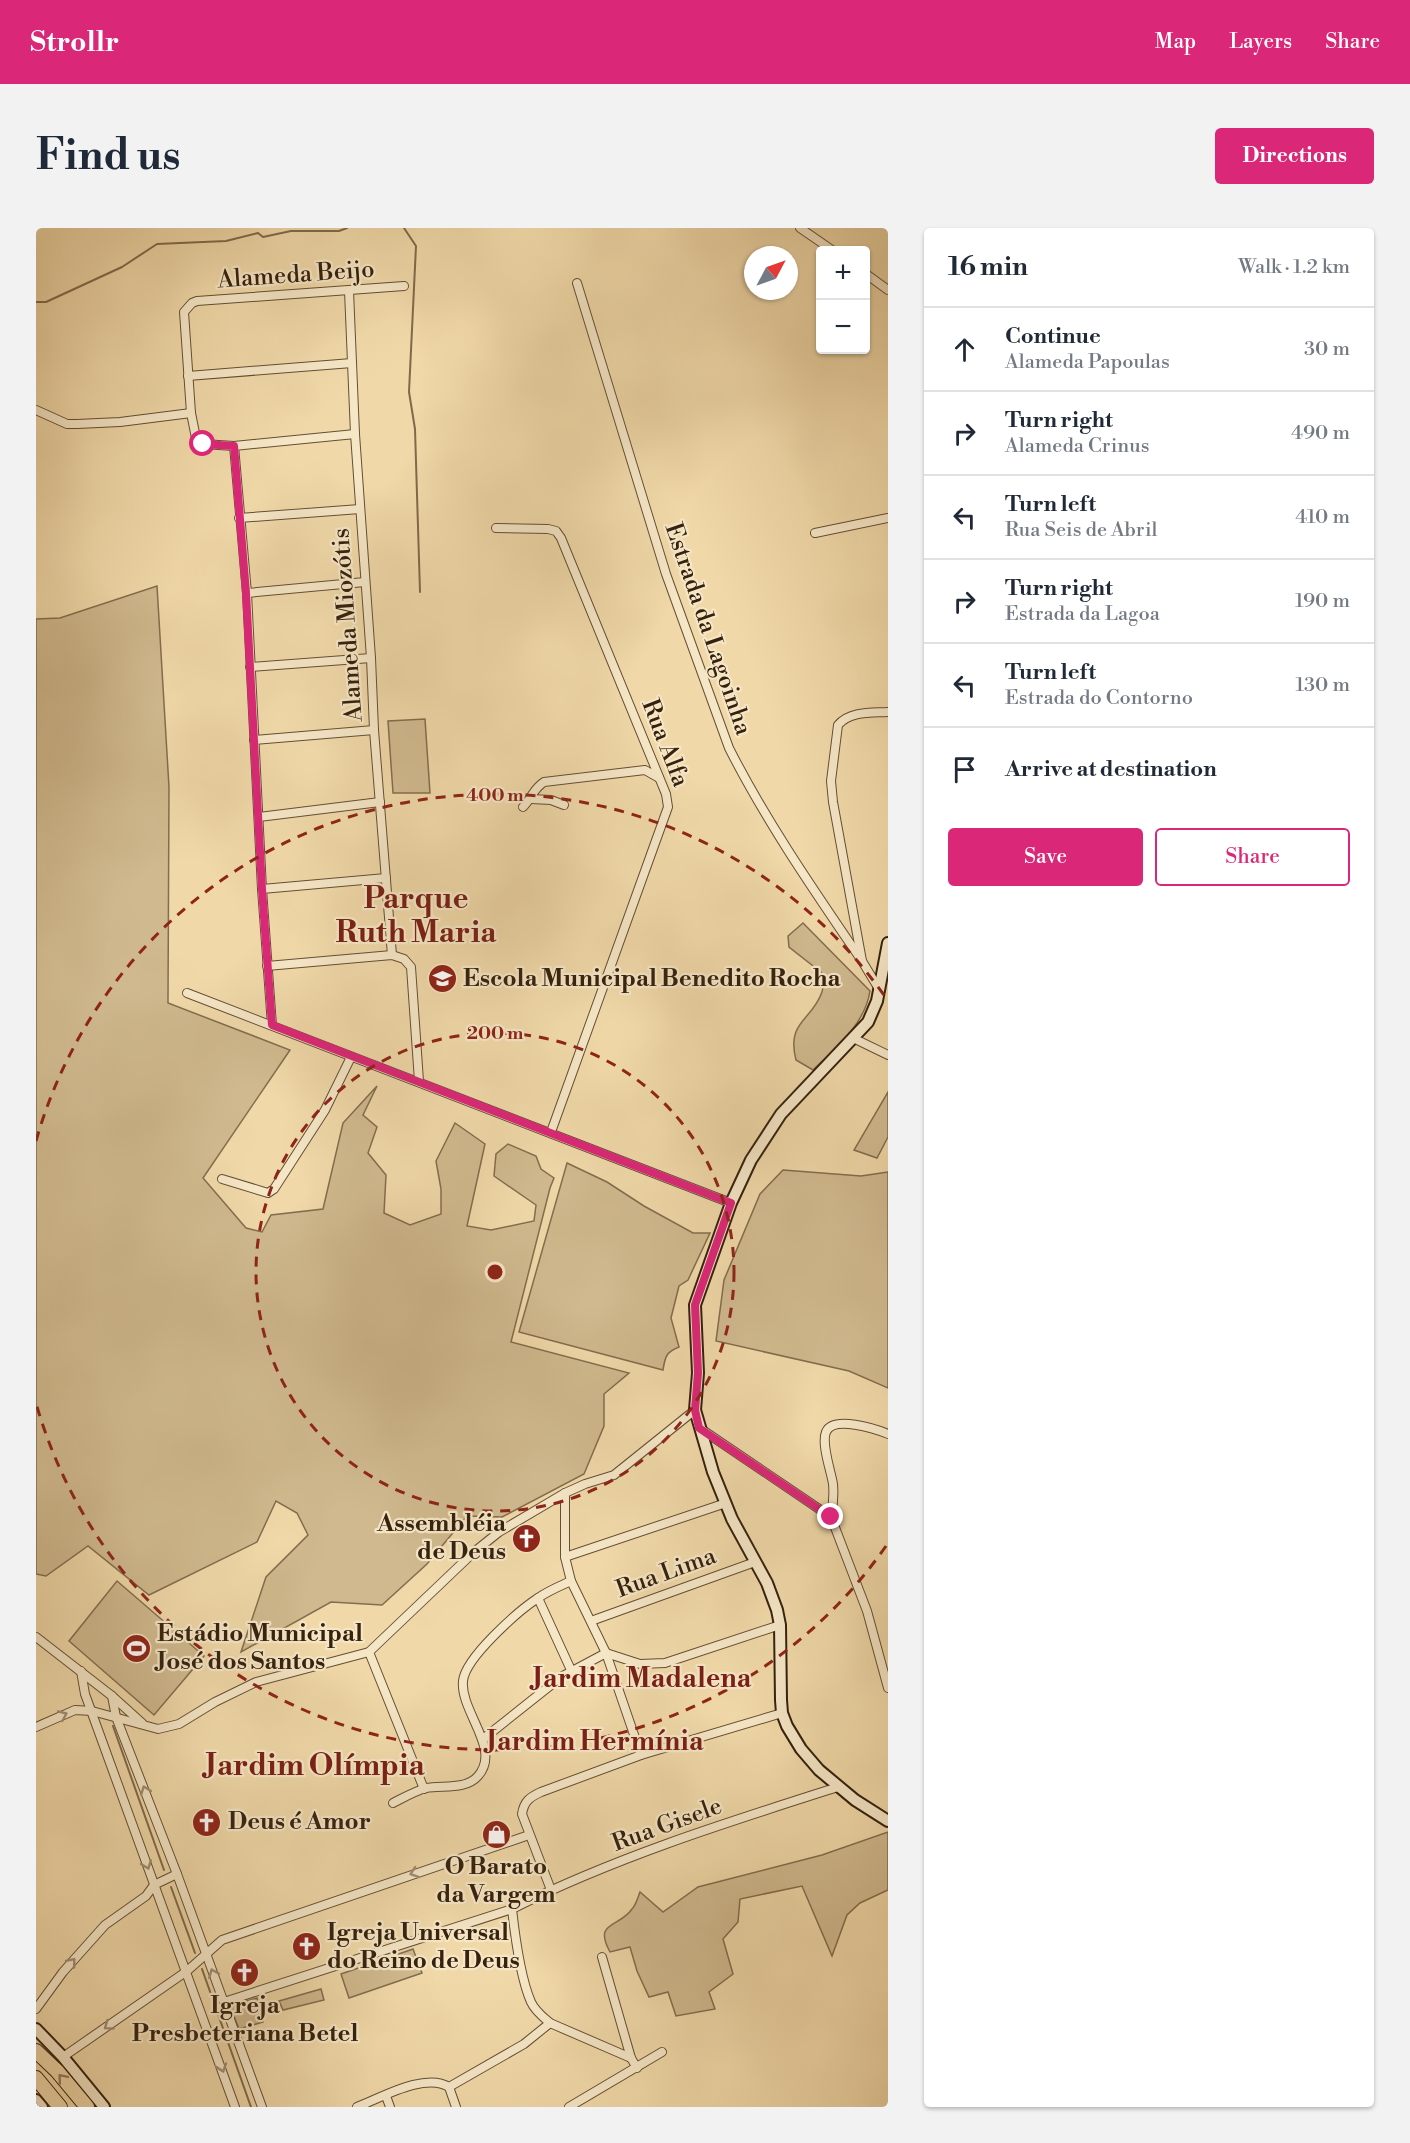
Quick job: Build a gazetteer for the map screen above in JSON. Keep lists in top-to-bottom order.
{
  "streets": {
    "street": [
      "Alameda Beijo",
      "Alameda Miozótis",
      "Estrada da Lagoinha",
      "Rua Alfa",
      "Rua Lima",
      "Rua Gisele"
    ]
  },
  "crossings": [
    ["Alameda Beijo", "Alameda Miozótis"]
  ],
  "districts": [
    "Parque Ruth Maria",
    "Jardim Madalena",
    "Jardim Hermínia",
    "Jardim Olímpia"
  ],
  "places": {
    "school or university": ["Escola Municipal Benedito Rocha"],
    "church": [
      "Assembléia de Deus",
      "Deus é Amor",
      "Igreja Universal do Reino de Deus",
      "Igreja Presbeteriana Betel"
    ],
    "sports": ["Estádio Municipal José dos Santos"],
    "shop": ["O Barato da Vargem"]
  },
  "north": "top right",
  "page": {
    "header": "Strollr",
    "nav": ["Map", "Layers", "Share"],
    "buttons": [
      "Directions",
      ["Save", "Share"]
    ],
    "title": "Find us",
    "heading": ["16 min", "Walk · 1.2 km"],
    "map_buttons": ["+", "−"],
    "list": [
      ["Continue", "Alameda Papoulas", "30 m"],
      ["Turn right", "Alameda Crinus", "490 m"],
      ["Turn left", "Rua Seis de Abril", "410 m"],
      ["Turn right", "Estrada da Lagoa", "190 m"],
      ["Turn left", "Estrada do Contorno", "130 m"],
      "Arrive at destination"
    ]
  },
  "rings": ["400 m", "200 m"]
}
